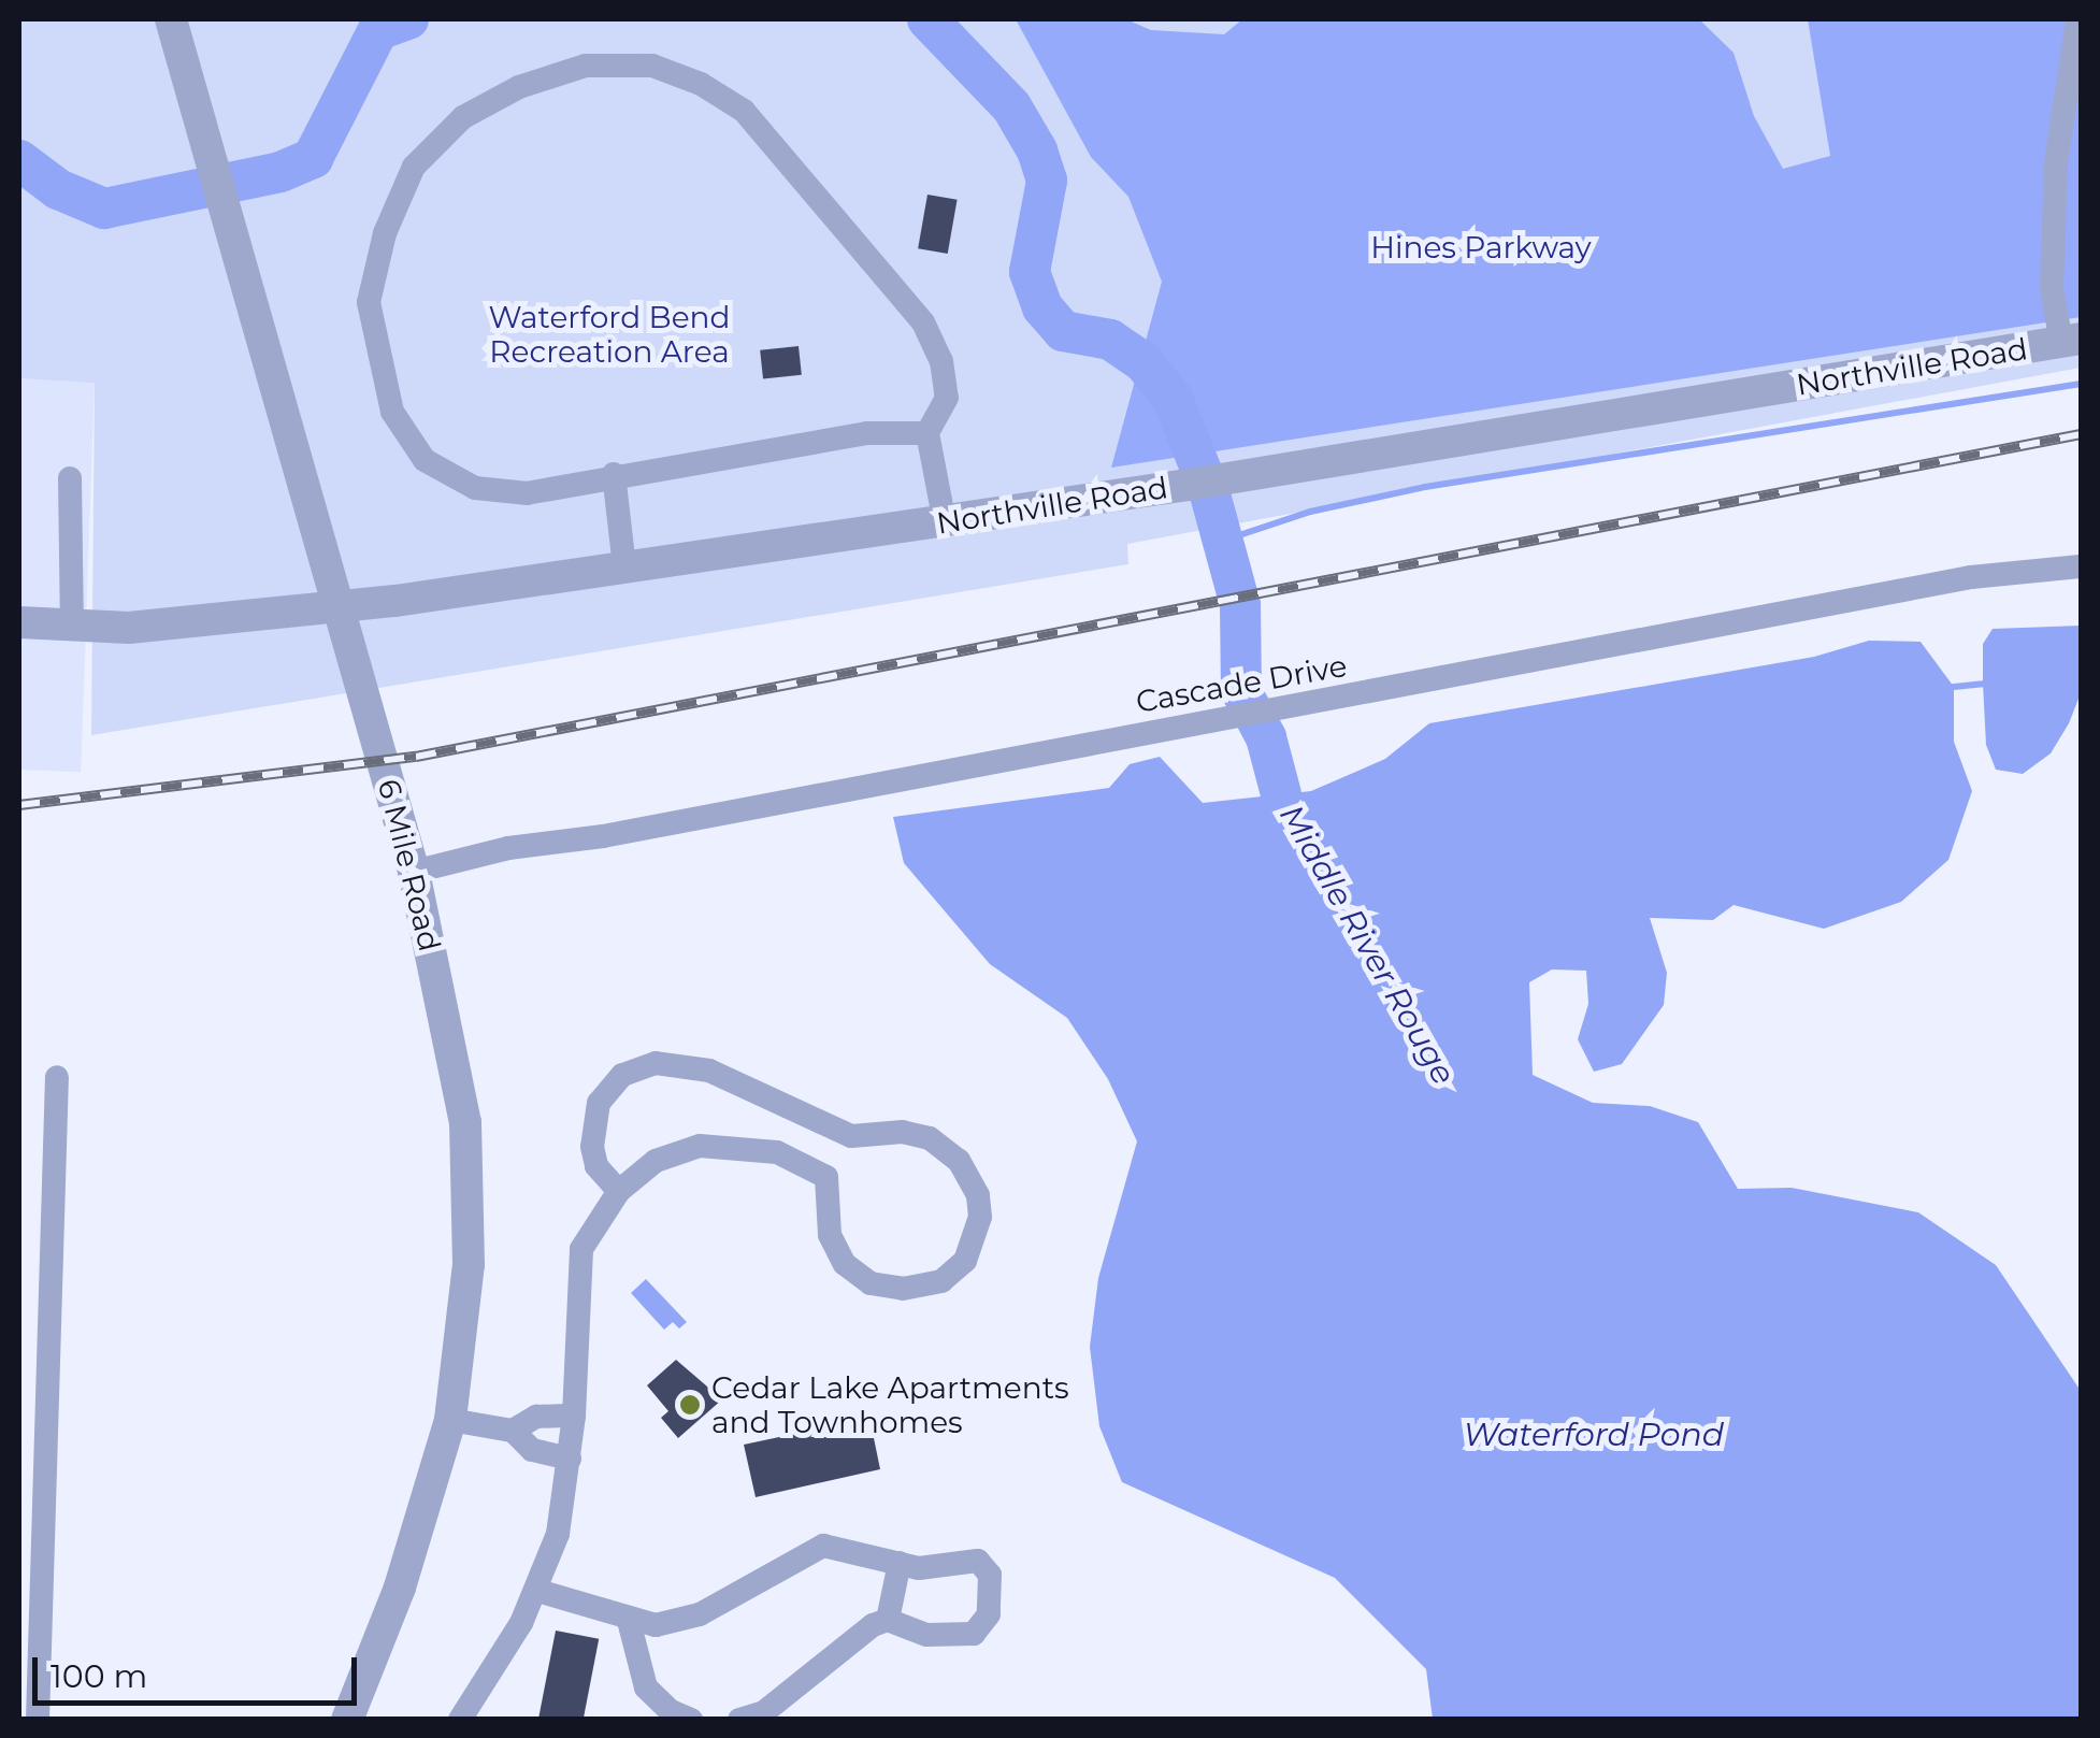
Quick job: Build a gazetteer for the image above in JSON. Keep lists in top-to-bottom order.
{
  "streets": {
    "street": ["Northville Road", "Cascade Drive", "6 Mile Road"]
  },
  "crossings": [
    ["Northville Road", "6 Mile Road"],
    ["Cascade Drive", "6 Mile Road"]
  ],
  "water": ["Middle River Rouge", "Waterford Pond"],
  "parks": ["Hines Parkway", "Waterford Bend Recreation Area"],
  "places": ["Cedar Lake Apartments and Townhomes"],
  "scale_bar": "100 m"
}
